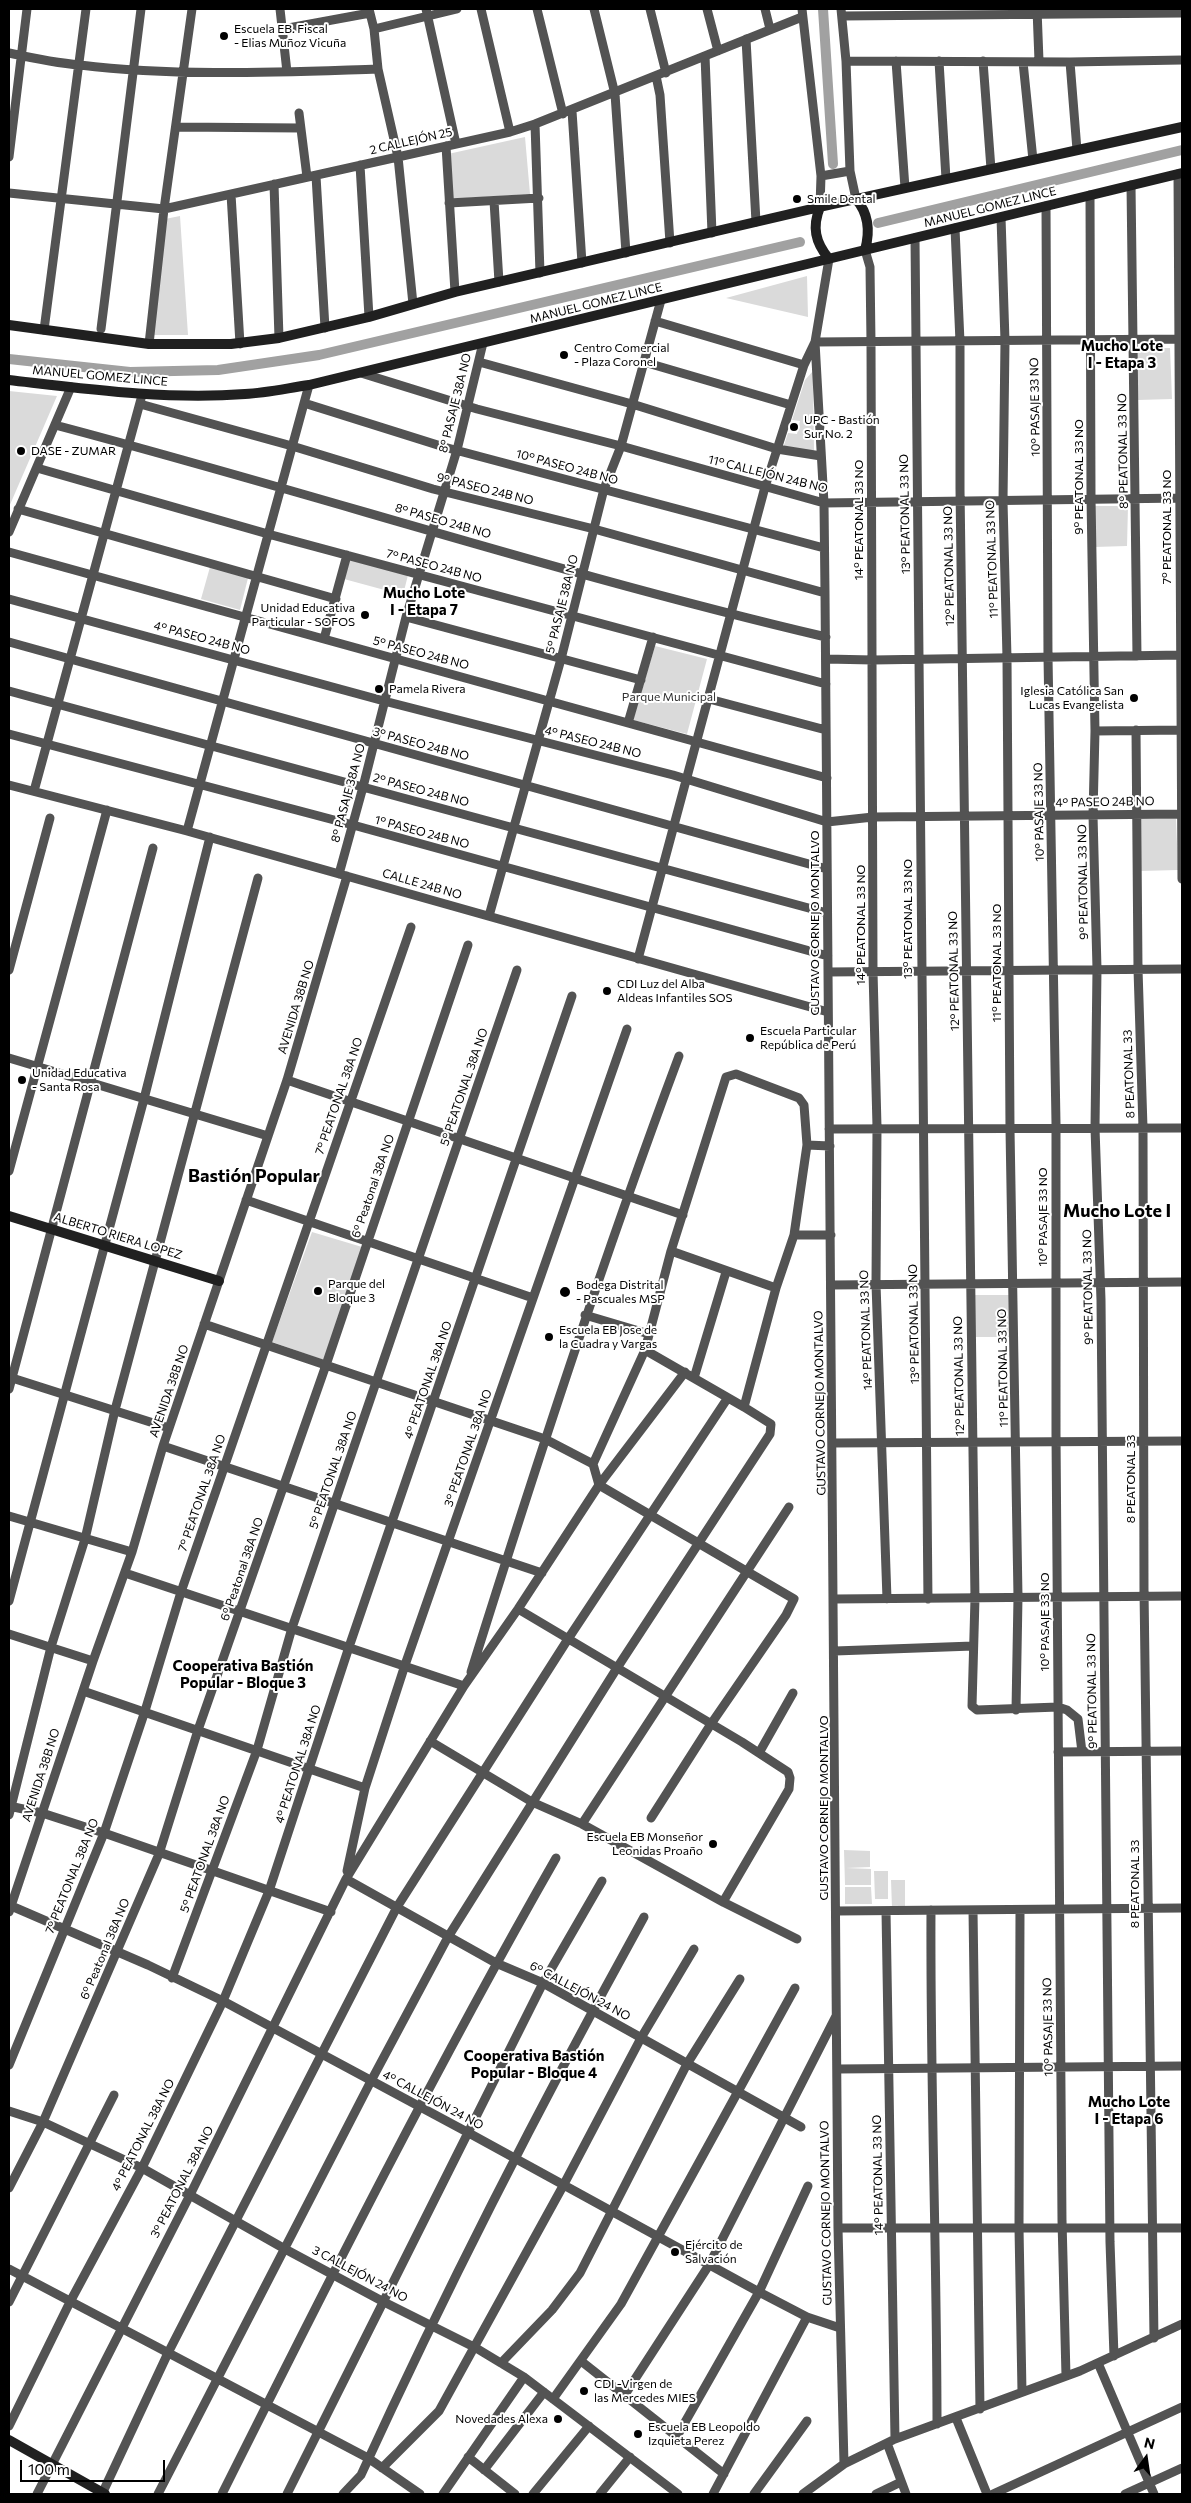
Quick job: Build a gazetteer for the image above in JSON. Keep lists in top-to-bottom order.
{
  "streets": {
    "main road": ["MANUEL GOMEZ LINCE", "ALBERTO RIERA LOPEZ"],
    "street": [
      "2 CALLEJÓN 25",
      "8° PASAJE 38A NO",
      "10° PASAJE 33 NO",
      "8° PEATONAL 33 NO",
      "10° PASEO 24B NO",
      "11° CALLEJÓN 24B NO",
      "9° PEATONAL 33 NO",
      "9° PASEO 24B NO",
      "13° PEATONAL 33 NO",
      "14° PEATONAL 33 NO",
      "8° PASEO 24B NO",
      "7° PEATONAL 33 NO",
      "11° PEATONAL 33 NO",
      "7° PASEO 24B NO",
      "12° PEATONAL 33 NO",
      "5° PASAJE 38A NO",
      "4° PASEO 24B NO",
      "5° PASEO 24B NO",
      "3° PASEO 24B NO",
      "2° PASEO 24B NO",
      "1° PASEO 24B NO",
      "CALLE 24B NO",
      "GUSTAVO CORNEJO MONTALVO",
      "AVENIDA 38B NO",
      "8 PEATONAL 33",
      "5° PEATONAL 38A NO",
      "7° PEATONAL 38A NO",
      "6º Peatonal 38A NO",
      "4° PEATONAL 38A NO",
      "3° PEATONAL 38A NO",
      "6° CALLEJÓN 24 NO",
      "4° CALLEJÓN 24 NO",
      "3 CALLEJÓN 24 NO"
    ]
  },
  "crossings": [
    ["MANUEL GOMEZ LINCE", "8° PASAJE 38A NO"],
    ["MANUEL GOMEZ LINCE", "10° PASAJE 33 NO"],
    ["MANUEL GOMEZ LINCE", "8° PEATONAL 33 NO"],
    ["MANUEL GOMEZ LINCE", "11° CALLEJÓN 24B NO"],
    ["MANUEL GOMEZ LINCE", "9° PEATONAL 33 NO"],
    ["MANUEL GOMEZ LINCE", "9° PASEO 24B NO"],
    ["MANUEL GOMEZ LINCE", "13° PEATONAL 33 NO"],
    ["MANUEL GOMEZ LINCE", "14° PEATONAL 33 NO"],
    ["MANUEL GOMEZ LINCE", "7° PEATONAL 33 NO"],
    ["MANUEL GOMEZ LINCE", "11° PEATONAL 33 NO"],
    ["MANUEL GOMEZ LINCE", "12° PEATONAL 33 NO"],
    ["MANUEL GOMEZ LINCE", "5° PASAJE 38A NO"],
    ["8° PASAJE 38A NO", "10° PASEO 24B NO"],
    ["8° PASAJE 38A NO", "11° CALLEJÓN 24B NO"],
    ["8° PASAJE 38A NO", "9° PASEO 24B NO"],
    ["8° PASAJE 38A NO", "8° PASEO 24B NO"],
    ["8° PASAJE 38A NO", "7° PASEO 24B NO"],
    ["8° PASAJE 38A NO", "4° PASEO 24B NO"],
    ["8° PASAJE 38A NO", "5° PASEO 24B NO"],
    ["8° PASAJE 38A NO", "3° PASEO 24B NO"],
    ["8° PASAJE 38A NO", "2° PASEO 24B NO"],
    ["8° PASAJE 38A NO", "1° PASEO 24B NO"],
    ["8° PASAJE 38A NO", "CALLE 24B NO"],
    ["8° PASAJE 38A NO", "AVENIDA 38B NO"],
    ["10° PASAJE 33 NO", "11° CALLEJÓN 24B NO"],
    ["10° PASAJE 33 NO", "4° PASEO 24B NO"],
    ["8° PEATONAL 33 NO", "11° CALLEJÓN 24B NO"],
    ["10° PASEO 24B NO", "5° PASAJE 38A NO"],
    ["10° PASEO 24B NO", "GUSTAVO CORNEJO MONTALVO"],
    ["11° CALLEJÓN 24B NO", "9° PEATONAL 33 NO"],
    ["11° CALLEJÓN 24B NO", "13° PEATONAL 33 NO"],
    ["11° CALLEJÓN 24B NO", "14° PEATONAL 33 NO"],
    ["11° CALLEJÓN 24B NO", "7° PEATONAL 33 NO"],
    ["11° CALLEJÓN 24B NO", "11° PEATONAL 33 NO"],
    ["11° CALLEJÓN 24B NO", "12° PEATONAL 33 NO"],
    ["11° CALLEJÓN 24B NO", "5° PASAJE 38A NO"],
    ["11° CALLEJÓN 24B NO", "GUSTAVO CORNEJO MONTALVO"],
    ["9° PEATONAL 33 NO", "4° PASEO 24B NO"],
    ["9° PASEO 24B NO", "5° PASAJE 38A NO"],
    ["9° PASEO 24B NO", "GUSTAVO CORNEJO MONTALVO"],
    ["13° PEATONAL 33 NO", "4° PASEO 24B NO"],
    ["14° PEATONAL 33 NO", "4° PASEO 24B NO"],
    ["8° PASEO 24B NO", "5° PASAJE 38A NO"],
    ["8° PASEO 24B NO", "GUSTAVO CORNEJO MONTALVO"],
    ["7° PEATONAL 33 NO", "4° PASEO 24B NO"],
    ["11° PEATONAL 33 NO", "12° PEATONAL 33 NO"],
    ["11° PEATONAL 33 NO", "4° PASEO 24B NO"],
    ["7° PASEO 24B NO", "5° PASAJE 38A NO"],
    ["7° PASEO 24B NO", "GUSTAVO CORNEJO MONTALVO"],
    ["12° PEATONAL 33 NO", "4° PASEO 24B NO"],
    ["5° PASAJE 38A NO", "4° PASEO 24B NO"],
    ["5° PASAJE 38A NO", "5° PASEO 24B NO"],
    ["5° PASAJE 38A NO", "3° PASEO 24B NO"],
    ["5° PASAJE 38A NO", "2° PASEO 24B NO"],
    ["5° PASAJE 38A NO", "1° PASEO 24B NO"],
    ["5° PASAJE 38A NO", "CALLE 24B NO"],
    ["4° PASEO 24B NO", "GUSTAVO CORNEJO MONTALVO"],
    ["4° PASEO 24B NO", "8 PEATONAL 33"],
    ["5° PASEO 24B NO", "GUSTAVO CORNEJO MONTALVO"],
    ["3° PASEO 24B NO", "GUSTAVO CORNEJO MONTALVO"],
    ["2° PASEO 24B NO", "GUSTAVO CORNEJO MONTALVO"],
    ["1° PASEO 24B NO", "GUSTAVO CORNEJO MONTALVO"],
    ["CALLE 24B NO", "GUSTAVO CORNEJO MONTALVO"],
    ["CALLE 24B NO", "AVENIDA 38B NO"],
    ["GUSTAVO CORNEJO MONTALVO", "4° CALLEJÓN 24 NO"],
    ["AVENIDA 38B NO", "ALBERTO RIERA LOPEZ"],
    ["AVENIDA 38B NO", "4° CALLEJÓN 24 NO"],
    ["5° PEATONAL 38A NO", "4° CALLEJÓN 24 NO"],
    ["7° PEATONAL 38A NO", "4° CALLEJÓN 24 NO"],
    ["6º Peatonal 38A NO", "4° CALLEJÓN 24 NO"],
    ["6º Peatonal 38A NO", "3 CALLEJÓN 24 NO"],
    ["4° PEATONAL 38A NO", "4° CALLEJÓN 24 NO"],
    ["4° PEATONAL 38A NO", "3 CALLEJÓN 24 NO"],
    ["3° PEATONAL 38A NO", "6° CALLEJÓN 24 NO"],
    ["3° PEATONAL 38A NO", "4° CALLEJÓN 24 NO"],
    ["3° PEATONAL 38A NO", "3 CALLEJÓN 24 NO"]
  ],
  "districts": [
    "Mucho Lote I - Etapa 3",
    "Mucho Lote I - Etapa 7",
    "Bastión Popular",
    "Mucho Lote I",
    "Cooperativa Bastión Popular - Bloque 3",
    "Cooperativa Bastión Popular - Bloque 4",
    "Mucho Lote I - Etapa 6"
  ],
  "parks": ["Parque Municipal"],
  "places": [
    "Escuela EB. Fiscal - Elias Muñoz Vicuña",
    "Smile Dental",
    "Centro Comercial - Plaza Coronel",
    "UPC - Bastión Sur No. 2",
    "DASE - ZUMAR",
    "Unidad Educativa Particular - SOFOS",
    "Pamela Rivera",
    "Iglesia Católica San Lucas Evangelista",
    "CDI Luz del Alba Aldeas Infantiles SOS",
    "Escuela Particular República de Perú",
    "Unidad Educativa - Santa Rosa",
    "Parque del Bloque 3",
    "Bodega Distrital - Pascuales MSP",
    "Escuela EB Jose de la Cuadra y Vargas",
    "Escuela EB Monseñor Leonidas Proaño",
    "Ejército de Salvación",
    "CDI -Virgen de las Mercedes MIES",
    "Novedades Alexa",
    "Escuela EB Leopoldo Izquieta Perez"
  ],
  "scale_bar": "100 m",
  "north": "top"
}
